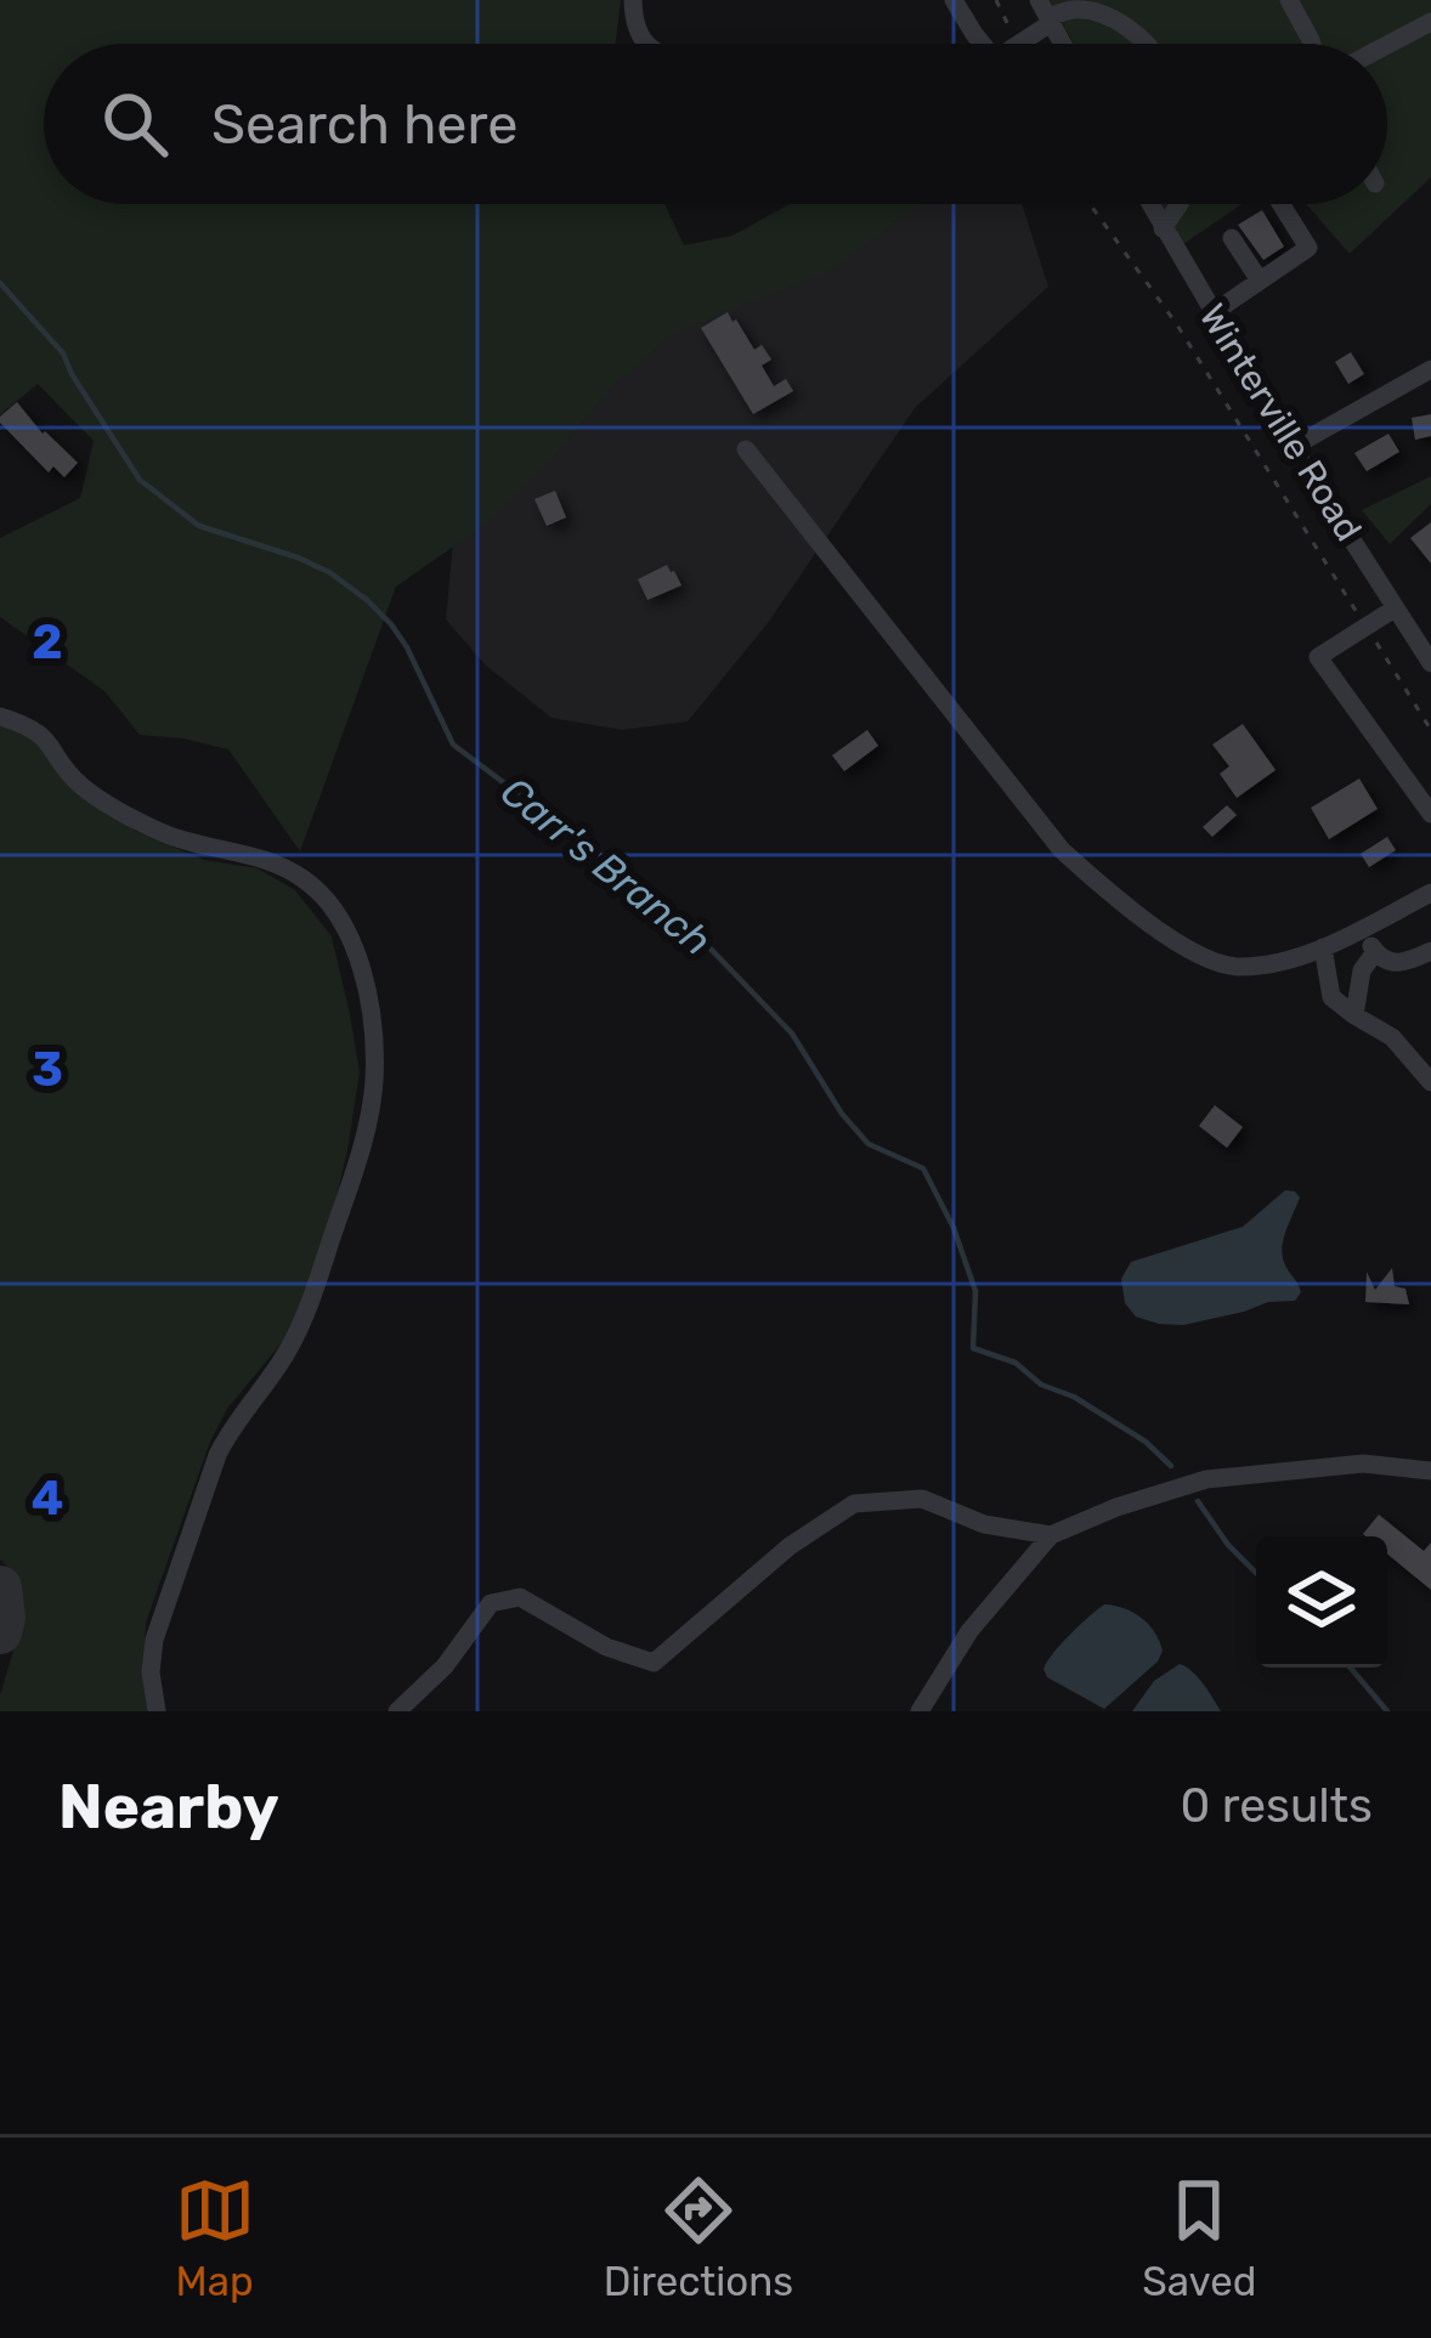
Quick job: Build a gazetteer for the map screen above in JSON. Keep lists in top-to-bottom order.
{
  "streets": {
    "street": ["Winterville Road"]
  },
  "water": ["Carr's Branch"],
  "page": {
    "search": "Search here",
    "heading": ["Nearby", "0 results"],
    "nav": ["Map", "Directions", "Saved"]
  },
  "grid": {
    "rows": ["2", "3", "4"]
  }
}
